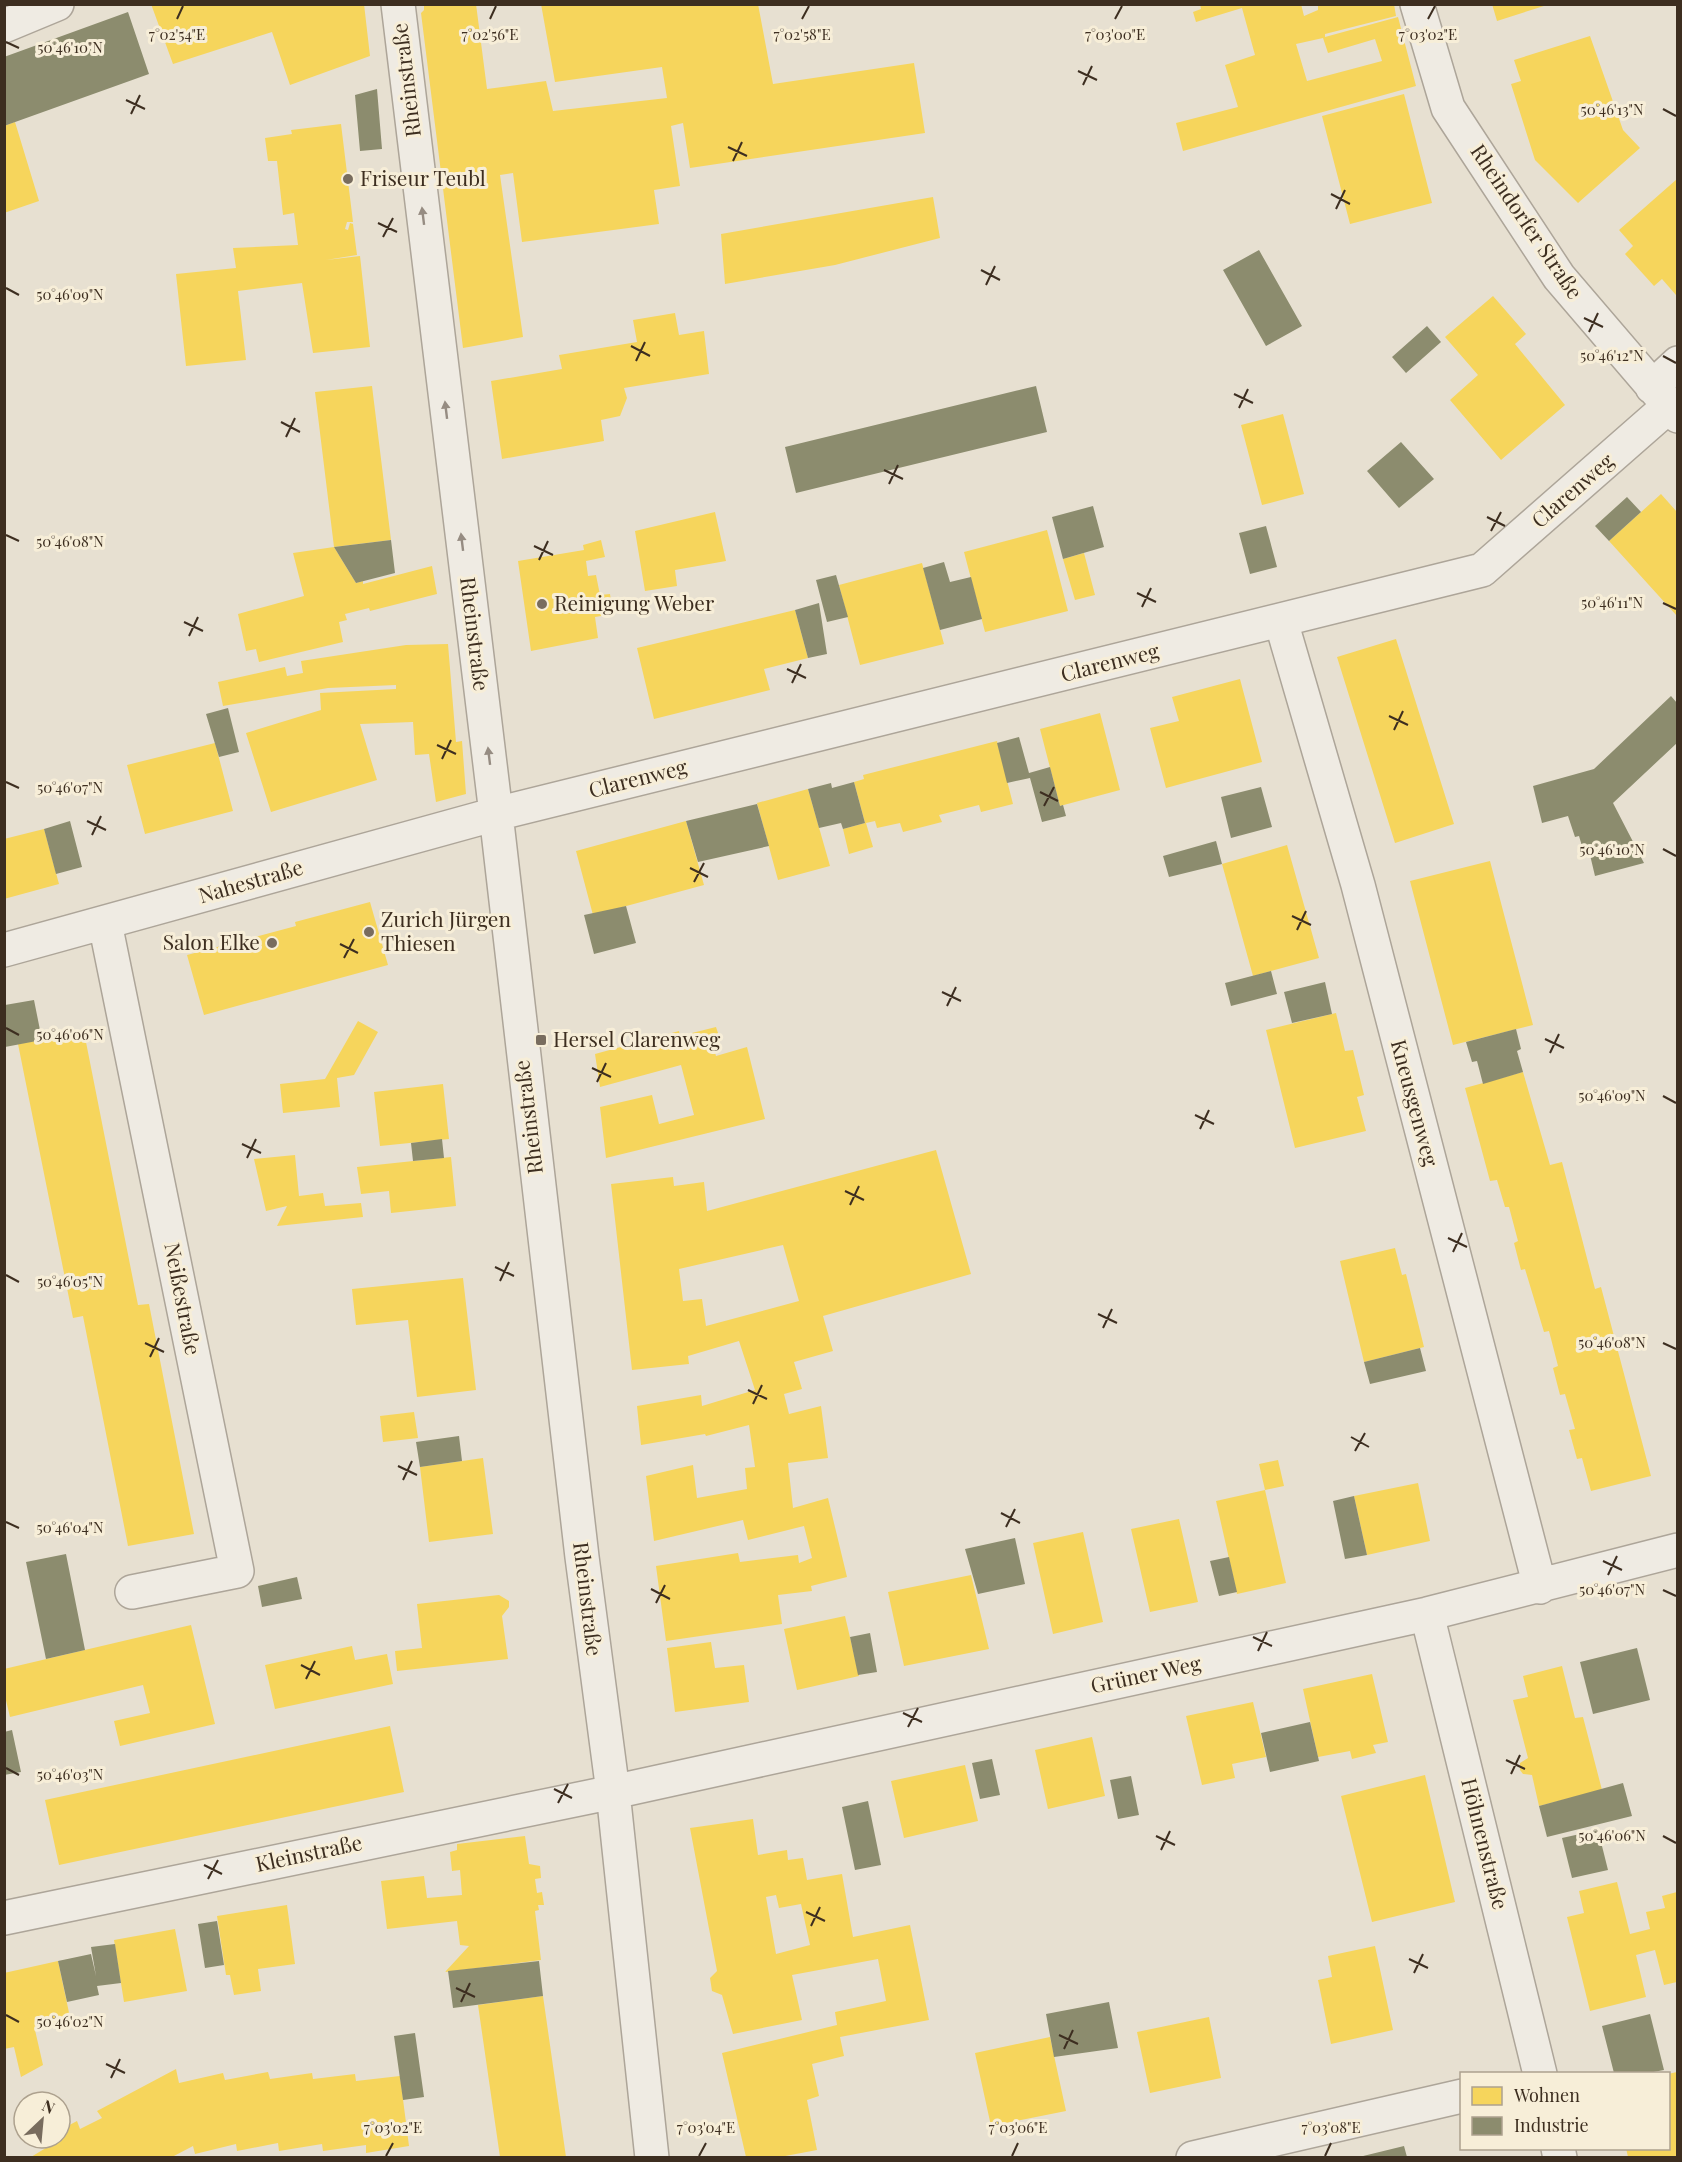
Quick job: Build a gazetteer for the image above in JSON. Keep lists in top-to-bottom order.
{
  "streets": {
    "street": [
      "Rheinstraße",
      "Rheindorfer Straße",
      "Clarenweg",
      "Nahestraße",
      "Kneusgenweg",
      "Neißestraße",
      "Grüner Weg",
      "Höhnenstraße",
      "Kleinstraße"
    ]
  },
  "crossings": [
    ["Rheinstraße", "Clarenweg"],
    ["Rheinstraße", "Nahestraße"],
    ["Rheinstraße", "Grüner Weg"],
    ["Rheinstraße", "Kleinstraße"],
    ["Rheindorfer Straße", "Clarenweg"],
    ["Clarenweg", "Nahestraße"],
    ["Clarenweg", "Kneusgenweg"],
    ["Nahestraße", "Neißestraße"],
    ["Kneusgenweg", "Grüner Weg"],
    ["Grüner Weg", "Höhnenstraße"],
    ["Grüner Weg", "Kleinstraße"]
  ],
  "one_way": ["Rheinstraße"],
  "places": {
    "other": [
      "Friseur Teubl",
      "Reinigung Weber",
      "Zurich Jürgen Thiesen",
      "Salon Elke"
    ],
    "transit": ["Hersel Clarenweg"]
  },
  "legend": ["Wohnen", "Industrie"],
  "north": "top right",
  "coordinates": [
    "7°02'54\"E",
    "7°02'56\"E",
    "7°02'58\"E",
    "7°03'00\"E",
    "7°03'02\"E",
    "50°46'10\"N",
    "50°46'13\"N",
    "50°46'09\"N",
    "50°46'12\"N",
    "50°46'08\"N",
    "50°46'11\"N",
    "50°46'07\"N",
    "50°46'06\"N",
    "50°46'05\"N",
    "50°46'04\"N",
    "50°46'03\"N",
    "50°46'02\"N",
    "7°03'04\"E",
    "7°03'06\"E",
    "7°03'08\"E"
  ]
}
